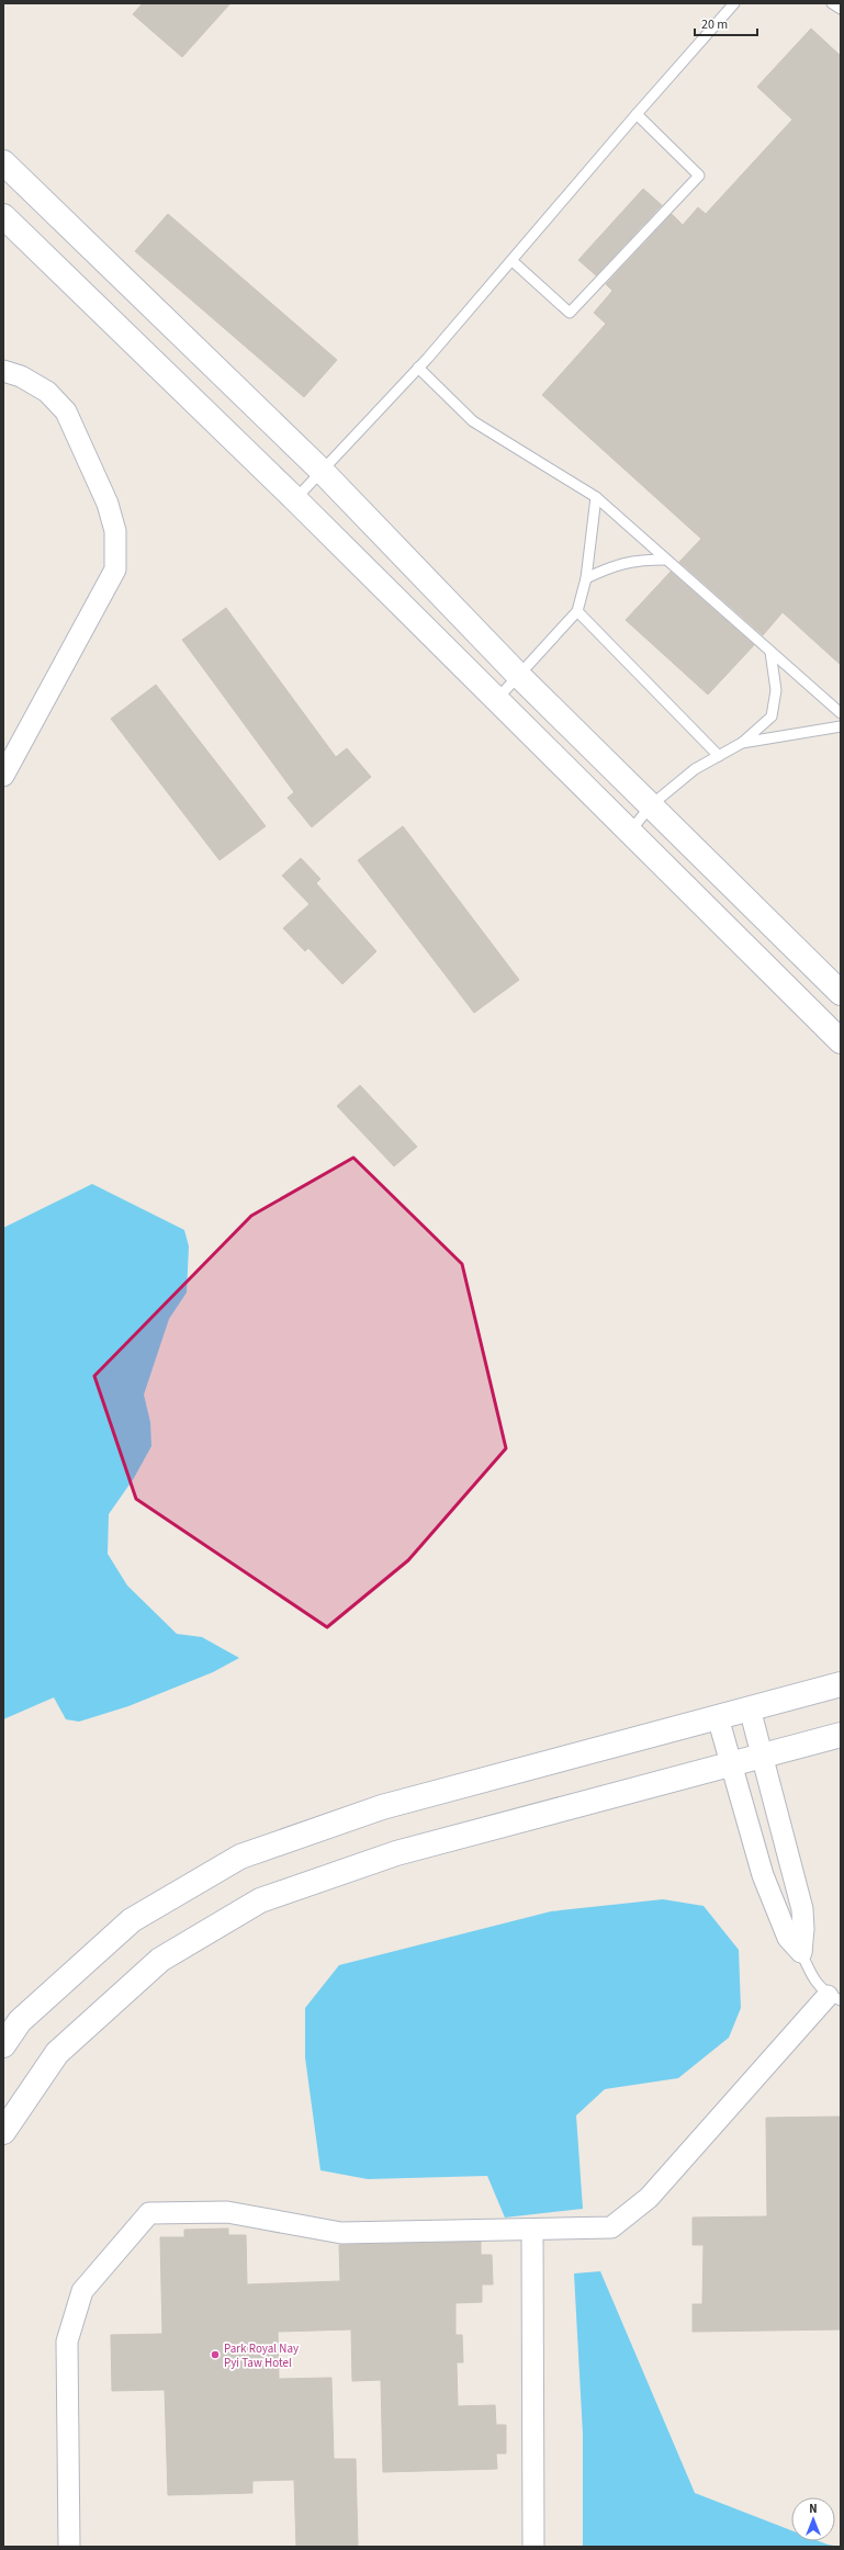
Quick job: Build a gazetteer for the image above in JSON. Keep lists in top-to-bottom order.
{
  "places": ["Park Royal Nay Pyi Taw Hotel"],
  "scale_bar": "20 m",
  "north": "top"
}
